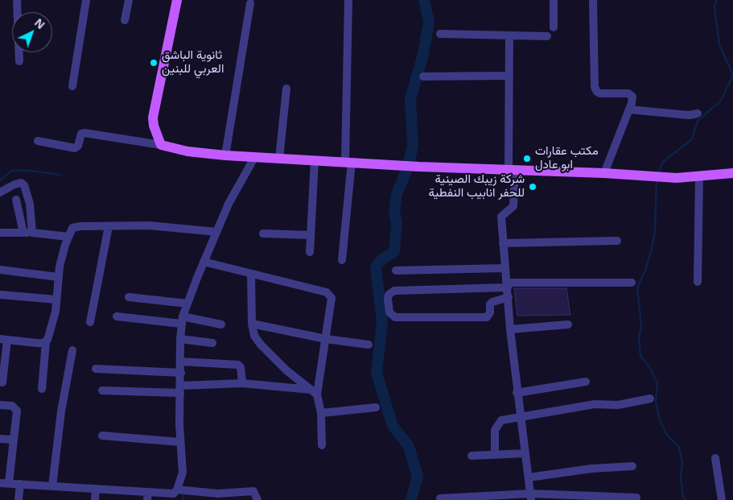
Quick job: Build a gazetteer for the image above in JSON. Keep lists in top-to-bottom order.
{
  "places": ["ثانوية الباشق العربي للبنين", "مكتب عقارات ابو عادل", "شركة زيبك الصينية للحفر انابيب النفطية"],
  "north": "top right"
}
